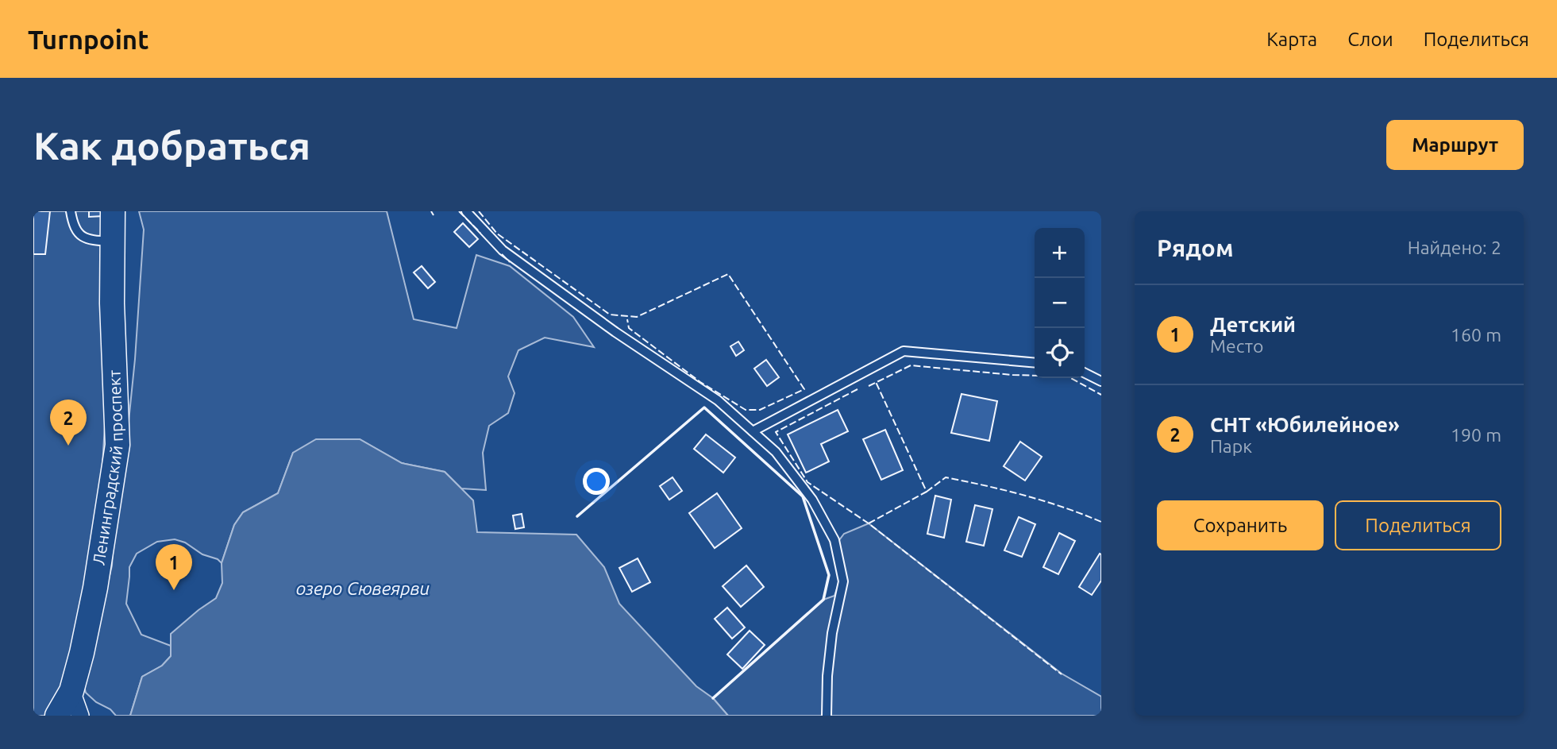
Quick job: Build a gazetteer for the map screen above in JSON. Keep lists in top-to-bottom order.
{
  "streets": {
    "street": ["Ленинградский проспект"]
  },
  "water": ["озеро Сювеярви"],
  "page": {
    "header": "Turnpoint",
    "nav": ["Карта", "Слои", "Поделиться"],
    "buttons": [
      "Маршрут",
      ["Сохранить", "Поделиться"]
    ],
    "title": "Как добраться",
    "heading": ["Рядом", "Найдено: 2"],
    "map_buttons": ["+", "−"],
    "list": [
      {
        "mark": "1",
        "name": "Детский",
        "note": "Место",
        "value": "160 m"
      },
      {
        "mark": "2",
        "name": "СНТ «Юбилейное»",
        "note": "Парк",
        "value": "190 m"
      }
    ],
    "pins": ["2", "1"]
  }
}
